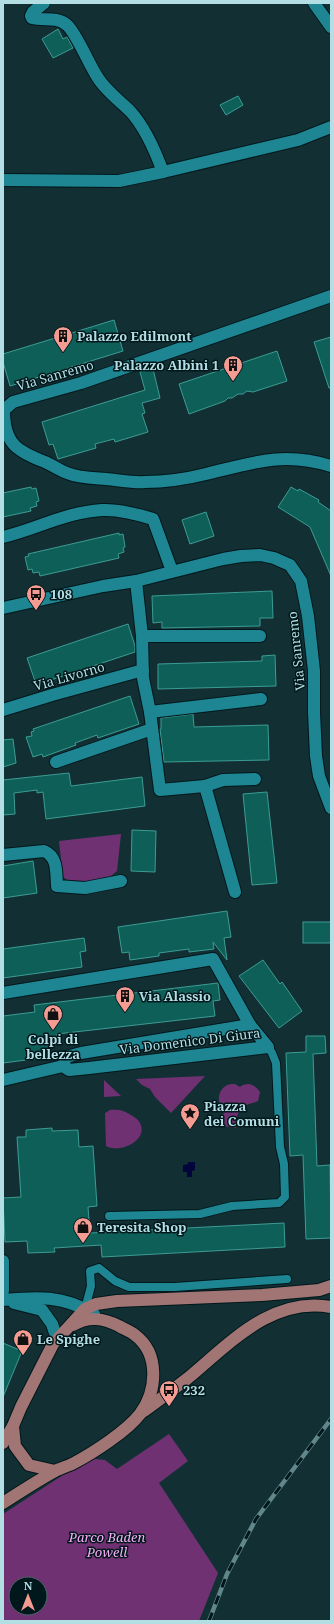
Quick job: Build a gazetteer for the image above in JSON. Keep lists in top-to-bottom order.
{
  "streets": {
    "street": ["Via Sanremo", "Via Livorno", "Via Domenico Di Giura"]
  },
  "parks": ["Parco Baden Powell"],
  "places": {
    "building": ["Palazzo Edilmont", "Palazzo Albini 1", "Via Alassio"],
    "bus stop": ["108", "232"],
    "shop": ["Colpi di bellezza", "Teresita Shop", "Le Spighe"],
    "place": ["Piazza dei Comuni"]
  },
  "north": "top"
}
